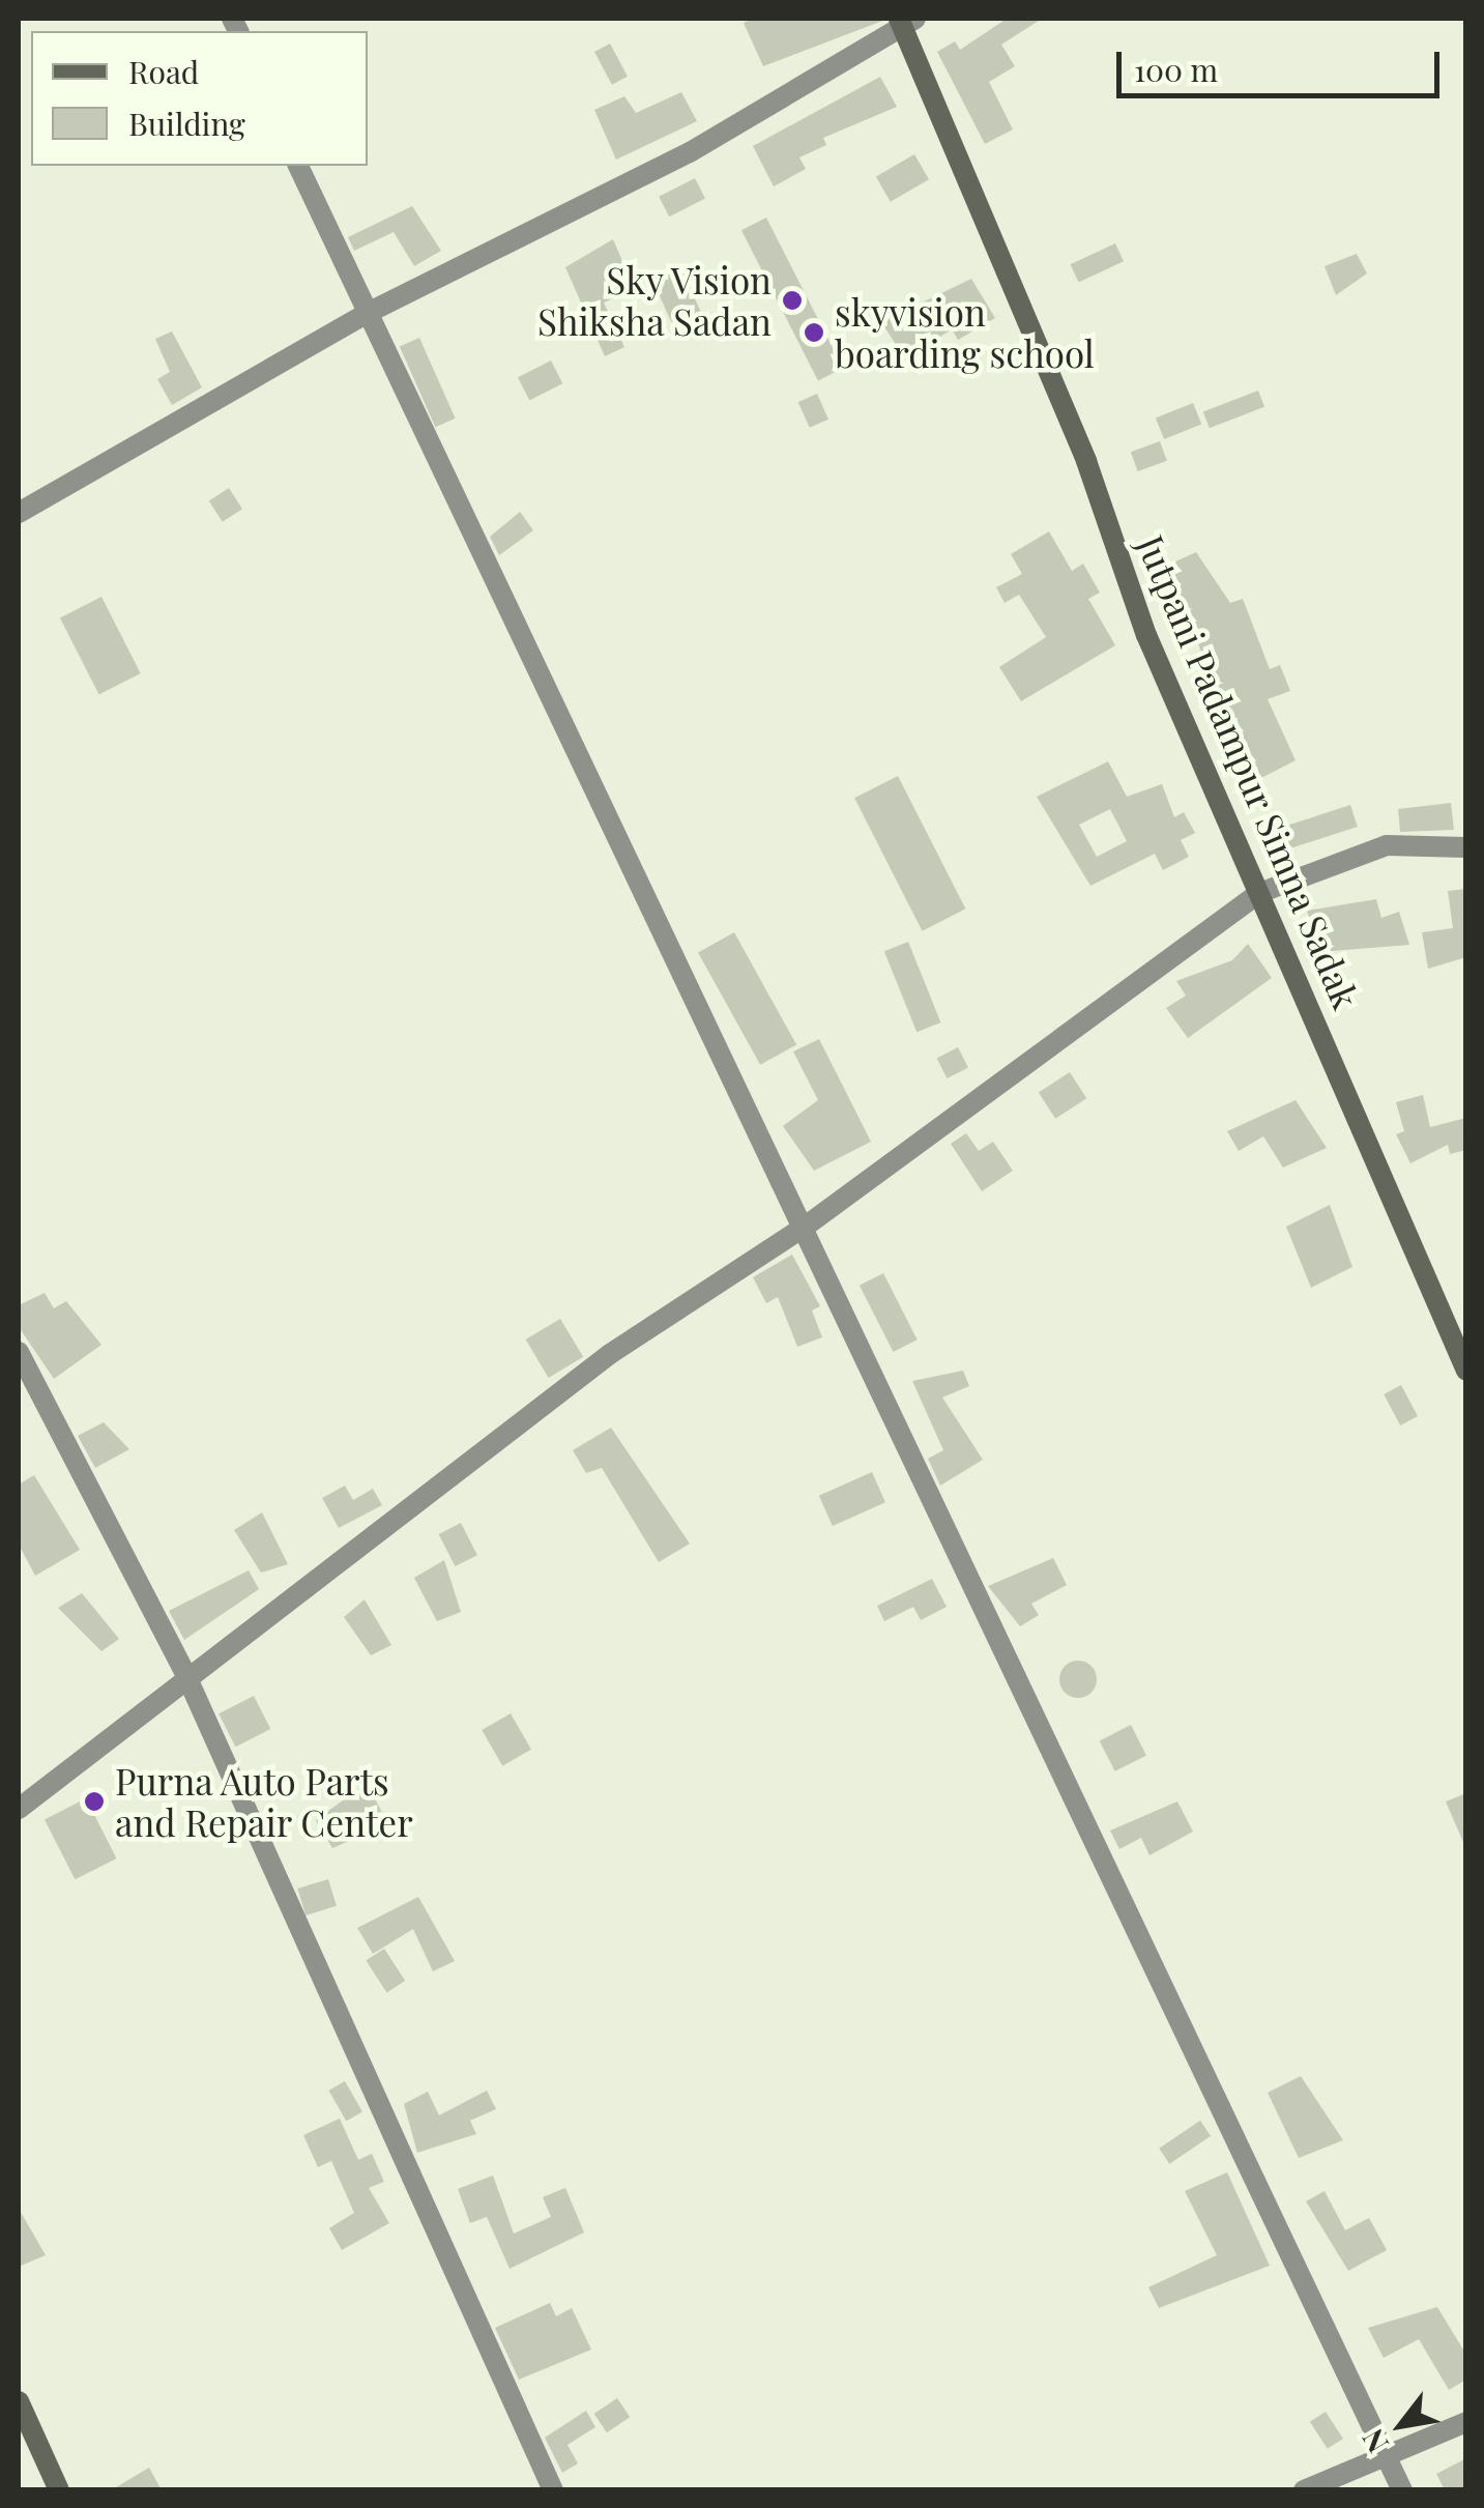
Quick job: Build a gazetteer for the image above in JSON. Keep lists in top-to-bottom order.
{
  "streets": {
    "street": ["Jutpani Padampur Simna Sadak"]
  },
  "places": ["Sky Vision Shiksha Sadan", "skyvision boarding school", "Purna Auto Parts and Repair Center"],
  "legend": ["Road", "Building"],
  "scale_bar": "100 m",
  "north": "bottom left"
}
